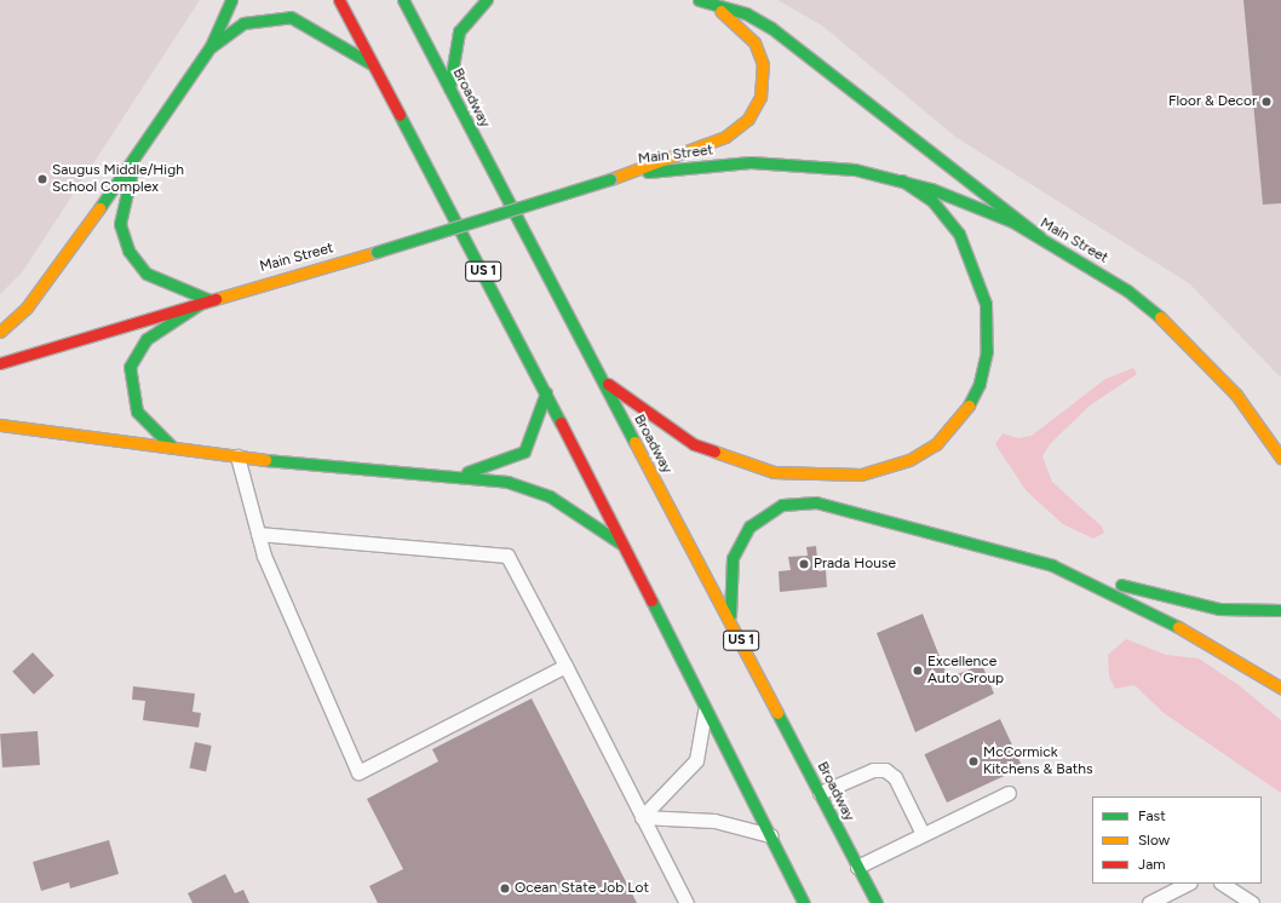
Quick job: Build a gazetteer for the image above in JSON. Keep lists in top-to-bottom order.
{
  "streets": {
    "main road": ["Broadway", "Main Street", "US 1"]
  },
  "places": [
    "Floor & Decor",
    "Saugus Middle/High School Complex",
    "Prada House",
    "Excellence Auto Group",
    "McCormick Kitchens & Baths",
    "Ocean State Job Lot"
  ],
  "legend": ["Fast", "Slow", "Jam"]
}
